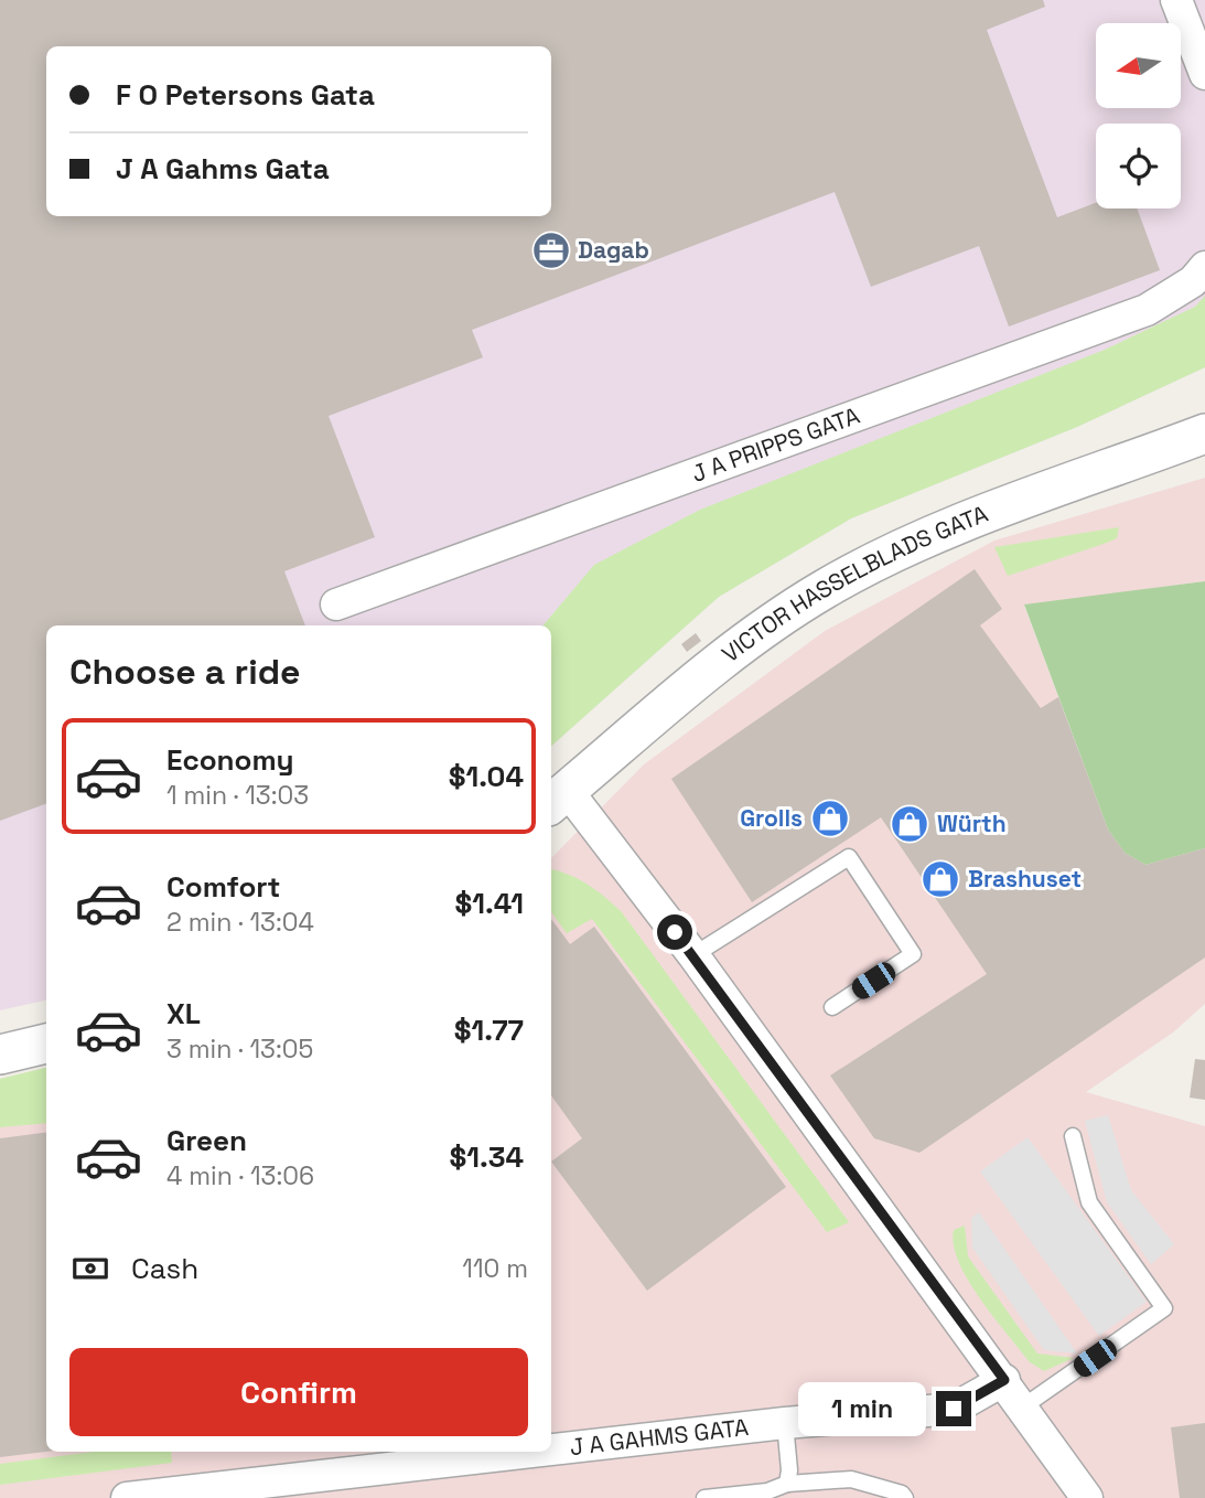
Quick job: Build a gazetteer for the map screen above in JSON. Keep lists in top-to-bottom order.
{
  "streets": {
    "street": ["J A PRIPPS GATA", "VICTOR HASSELBLADS GATA", "J A GAHMS GATA"]
  },
  "places": {
    "office": ["Dagab"],
    "shop": ["Grolls", "Würth", "Brashuset"]
  },
  "north": "left",
  "page": {
    "banner": ["F O Petersons Gata", "J A Gahms Gata"],
    "heading": "Choose a ride",
    "list": [
      {
        "name": "Economy",
        "note": "1 min · 13:03",
        "value": "$1.04"
      },
      {
        "name": "Comfort",
        "note": "2 min · 13:04",
        "value": "$1.41"
      },
      {
        "name": "XL",
        "note": "3 min · 13:05",
        "value": "$1.77"
      },
      {
        "name": "Green",
        "note": "4 min · 13:06",
        "value": "$1.34"
      }
    ],
    "pay": ["Cash", "110 m"],
    "buttons": "Confirm",
    "bubble": "1 min"
  }
}
